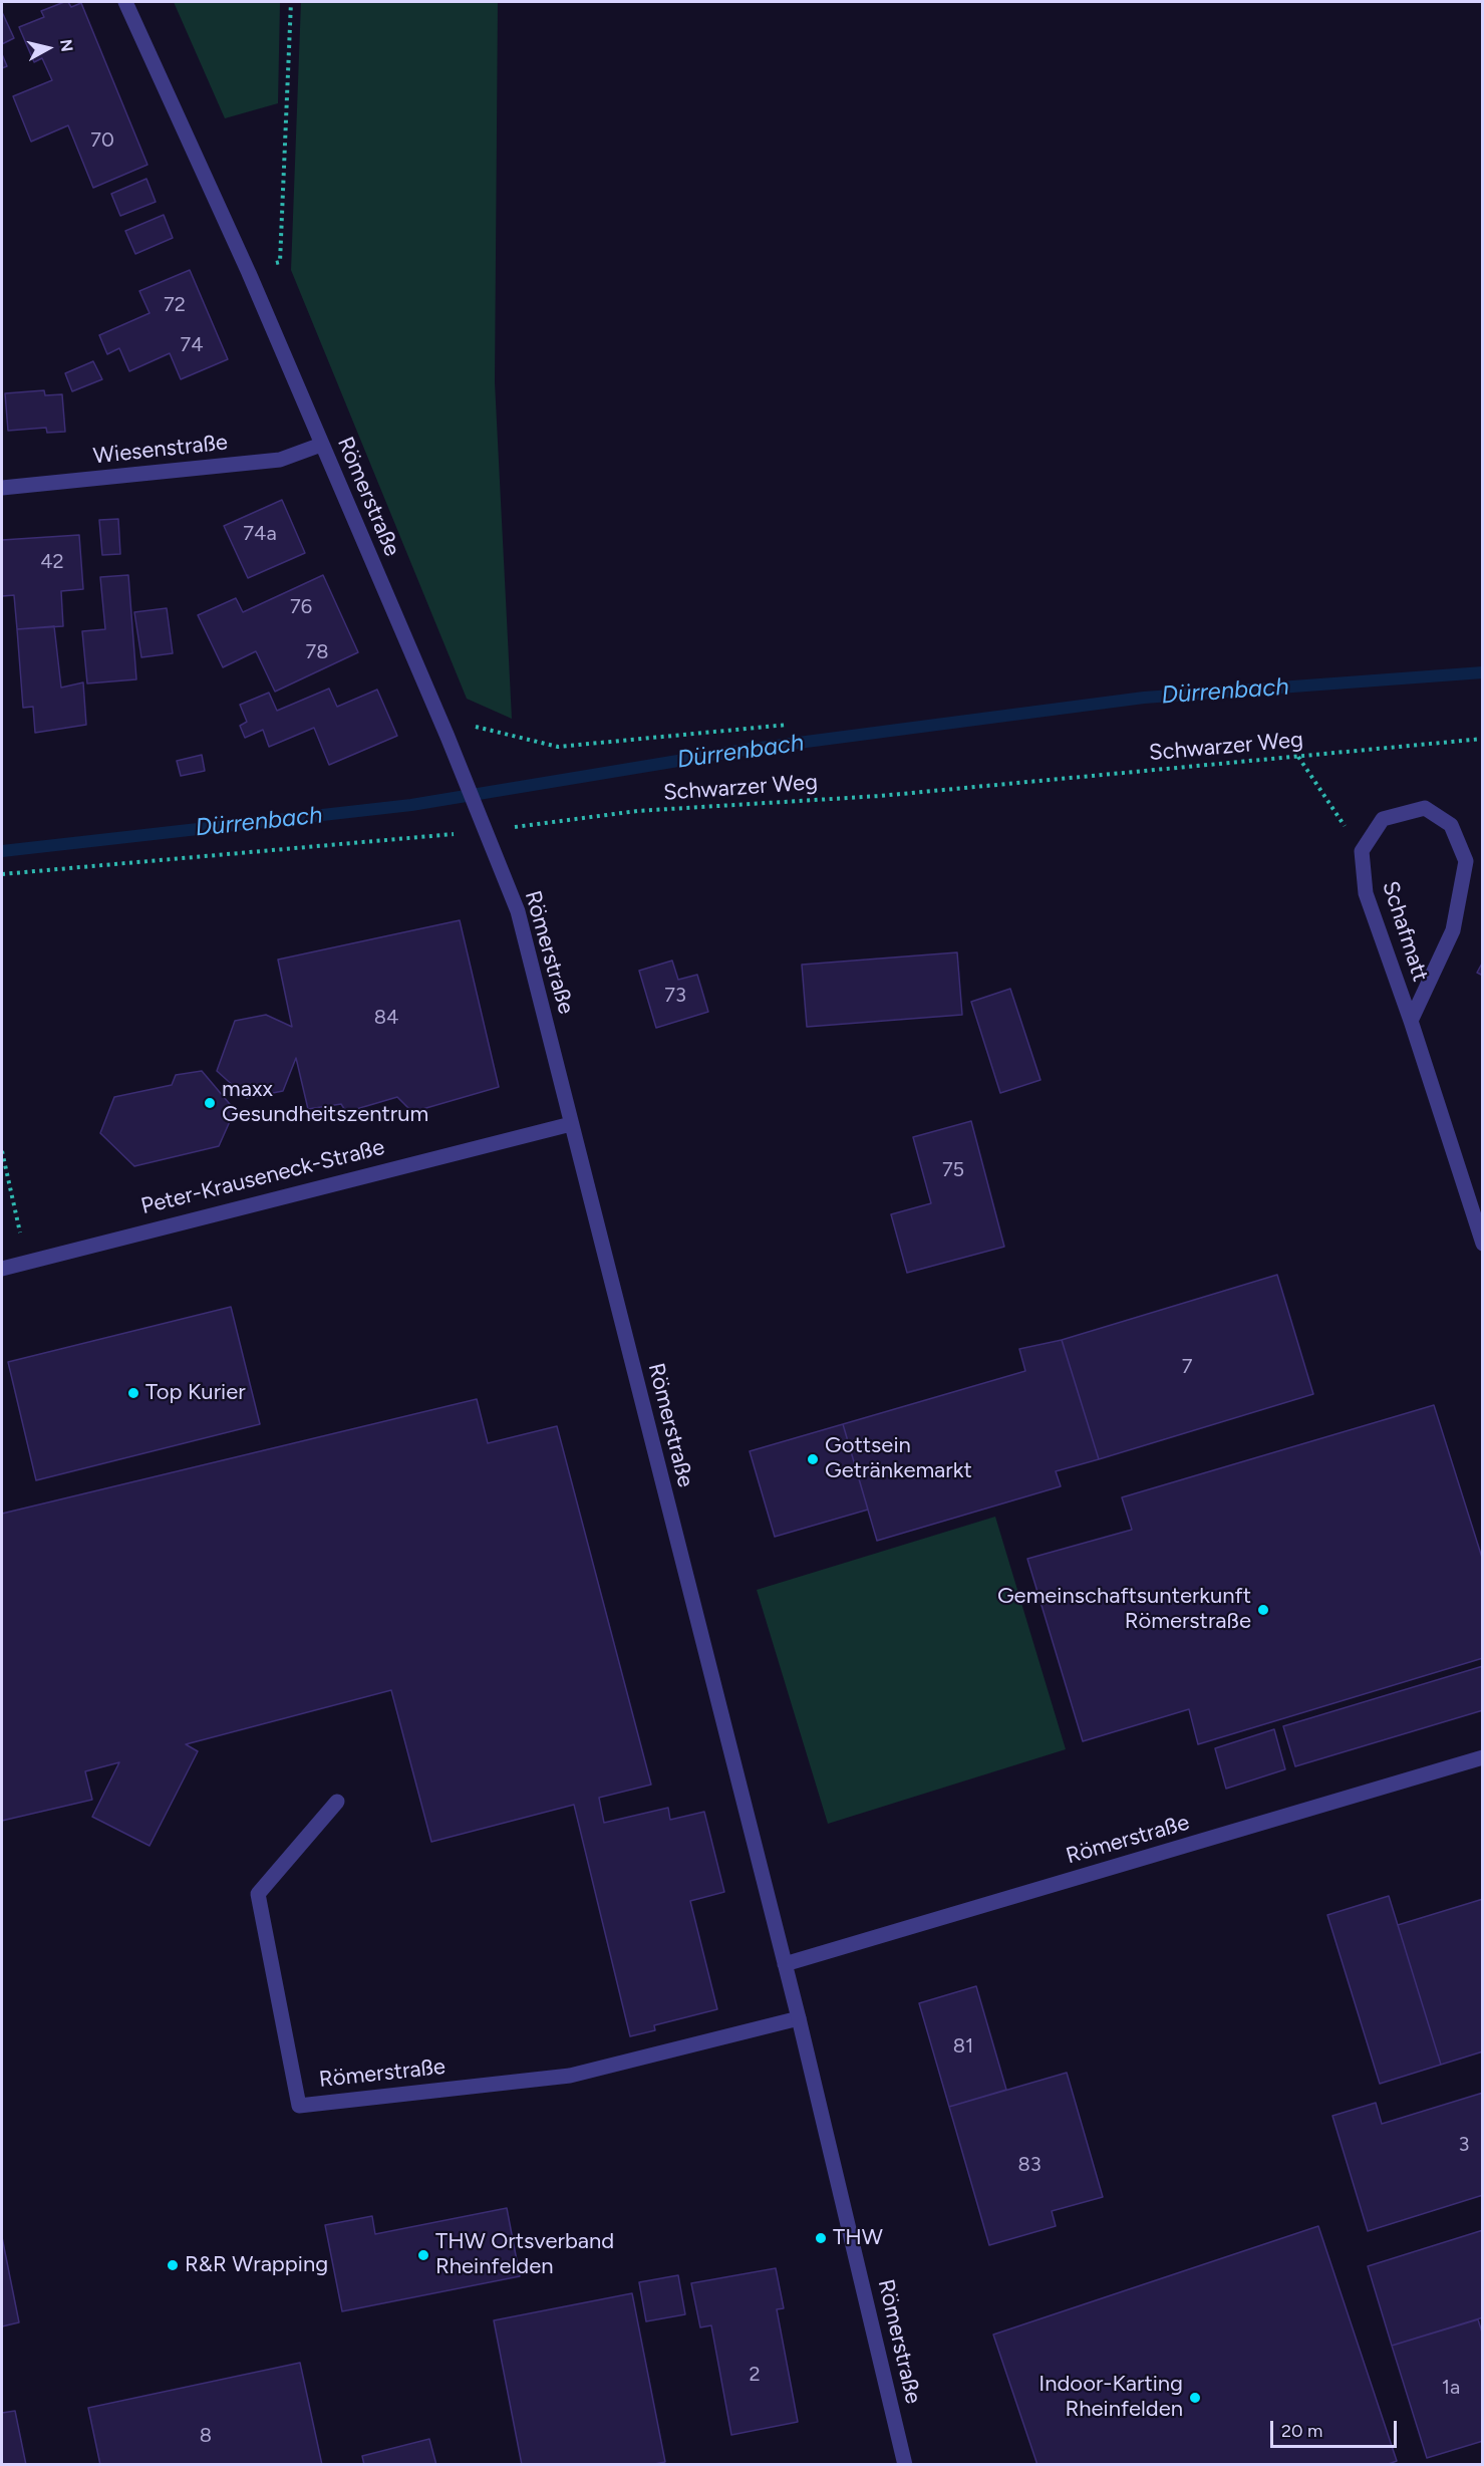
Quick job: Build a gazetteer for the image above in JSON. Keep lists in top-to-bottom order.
{
  "streets": {
    "street": [
      "Wiesenstraße",
      "Römerstraße",
      "Schafmatt",
      "Peter-Krauseneck-Straße"
    ],
    "path": ["Schwarzer Weg"]
  },
  "crossings": [
    ["Wiesenstraße", "Römerstraße"],
    ["Römerstraße", "Schwarzer Weg"],
    ["Römerstraße", "Peter-Krauseneck-Straße"]
  ],
  "water": ["Dürrenbach"],
  "places": [
    "maxx Gesundheitszentrum",
    "Top Kurier",
    "Gottsein Getränkemarkt",
    "Gemeinschaftsunterkunft Römerstraße",
    "THW",
    "THW Ortsverband Rheinfelden",
    "R&R Wrapping",
    "Indoor-Karting Rheinfelden"
  ],
  "house_numbers": [
    "70",
    "72",
    "74",
    "74a",
    "42",
    "76",
    "78",
    "73",
    "84",
    "75",
    "7",
    "81",
    "3",
    "83",
    "2",
    "1a",
    "8"
  ],
  "scale_bar": "20 m",
  "north": "right"
}
